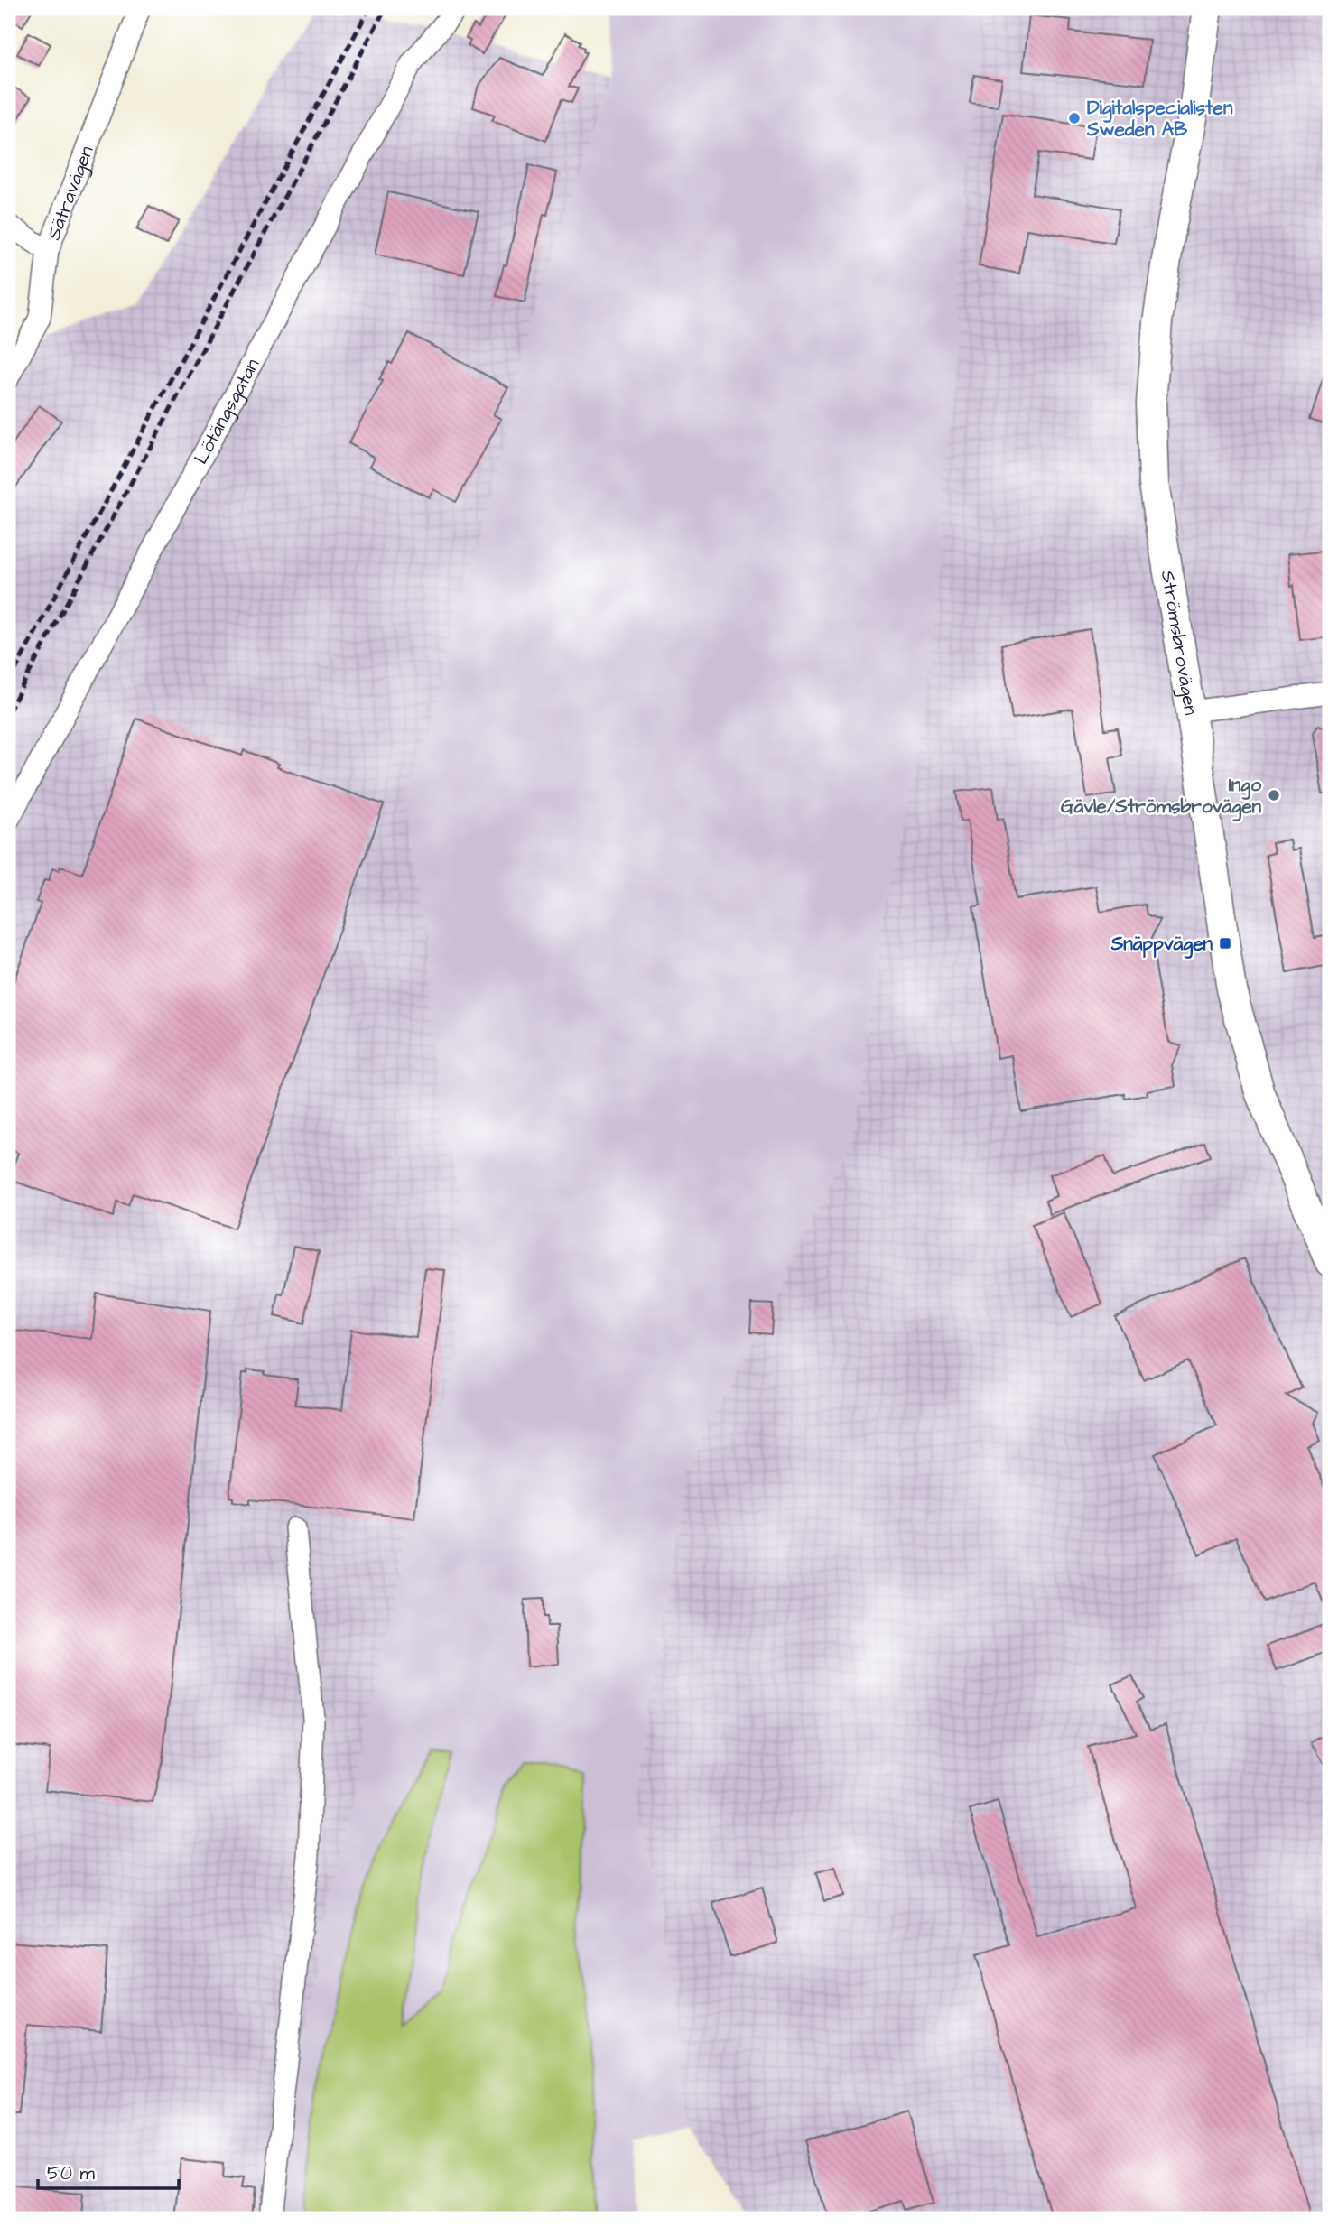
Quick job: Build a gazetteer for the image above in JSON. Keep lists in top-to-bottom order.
{
  "streets": {
    "main road": ["Strömsbrovägen"],
    "street": ["Sätravägen", "Lötängsgatan"]
  },
  "places": {
    "other": ["Digitalspecialisten Sweden AB", "Ingo Gävle/Strömsbrovägen"],
    "transit": ["Snäppvägen"]
  },
  "scale_bar": "50 m"
}
